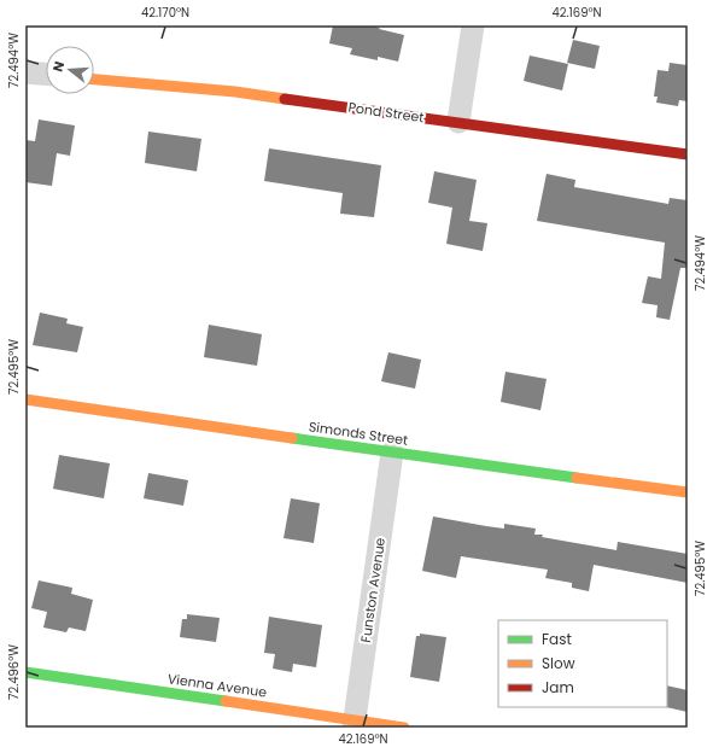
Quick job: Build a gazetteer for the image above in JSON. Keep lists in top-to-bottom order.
{
  "streets": {
    "street": [
      "Pond Street",
      "Simonds Street",
      "Funston Avenue",
      "Vienna Avenue"
    ]
  },
  "crossings": [
    ["Simonds Street", "Funston Avenue"],
    ["Funston Avenue", "Vienna Avenue"]
  ],
  "legend": ["Fast", "Slow", "Jam"],
  "north": "left",
  "coordinates": [
    "42.170°N",
    "42.169°N",
    "72.494°W",
    "72.495°W",
    "72.496°W"
  ]
}
